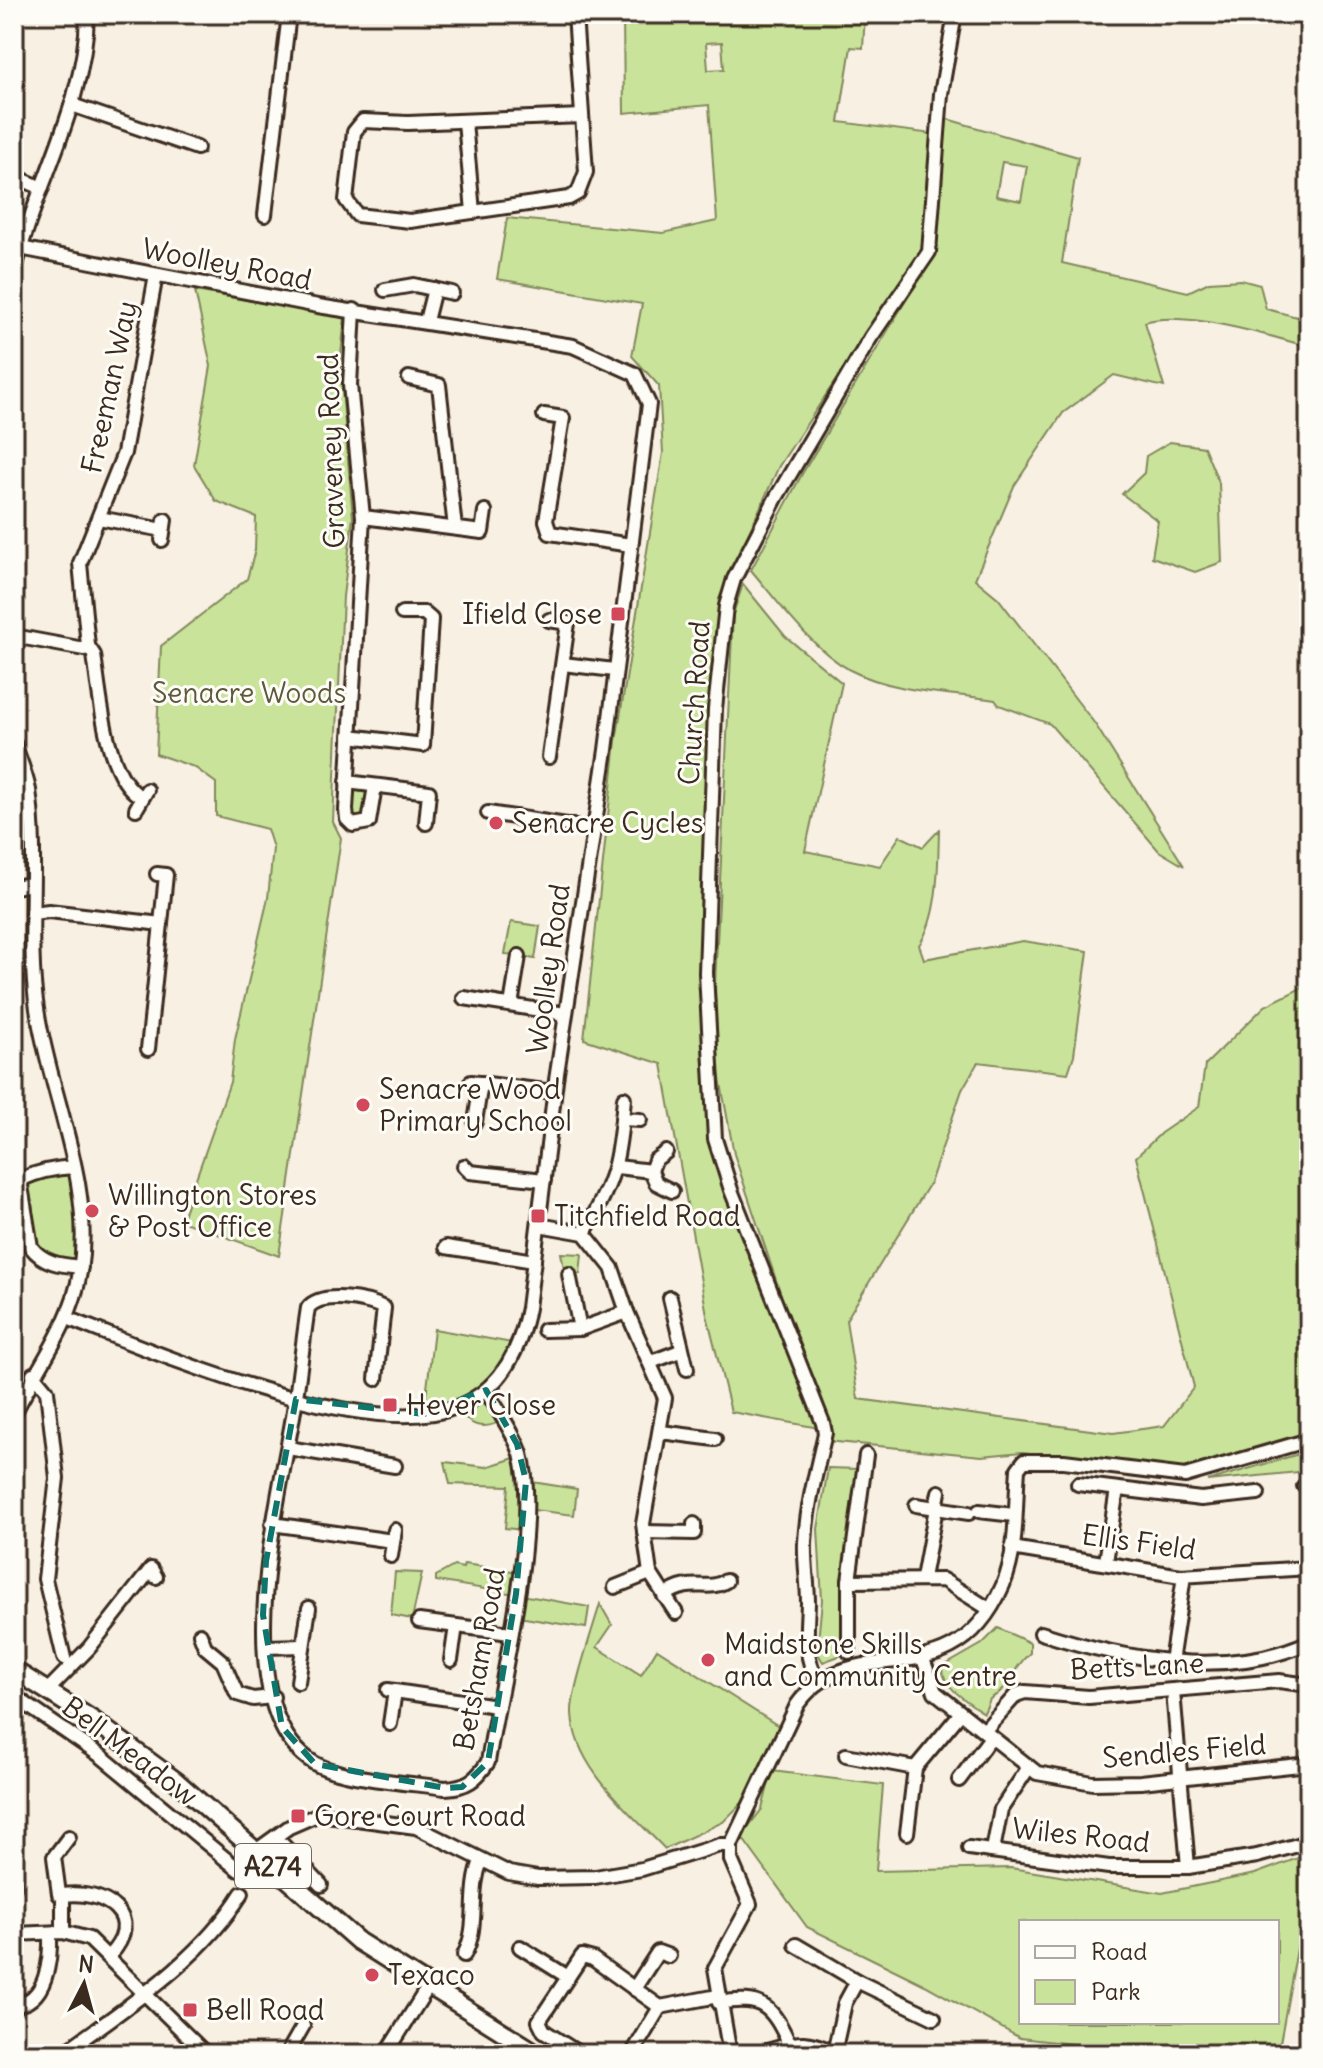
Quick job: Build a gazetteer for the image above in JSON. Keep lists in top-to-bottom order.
{
  "streets": {
    "main road": ["A274"],
    "street": [
      "Woolley Road",
      "Freeman Way",
      "Graveney Road",
      "Church Road",
      "Ellis Field",
      "Betsham Road",
      "Betts Lane",
      "Bell Meadow",
      "Sendles Field",
      "Wiles Road"
    ]
  },
  "crossings": [
    ["Woolley Road", "Freeman Way"],
    ["Woolley Road", "Graveney Road"],
    ["Woolley Road", "Betsham Road"],
    ["Betts Lane", "Sendles Field"],
    ["Betts Lane", "Wiles Road"],
    ["Sendles Field", "Wiles Road"]
  ],
  "parks": ["Senacre Woods"],
  "places": {
    "transit": [
      "Ifield Close",
      "Titchfield Road",
      "Hever Close",
      "Gore Court Road",
      "Bell Road"
    ],
    "other": [
      "Senacre Cycles",
      "Senacre Wood Primary School",
      "Willington Stores & Post Office",
      "Maidstone Skills and Community Centre",
      "Texaco"
    ]
  },
  "legend": ["Road", "Park"],
  "north": "top"
}
